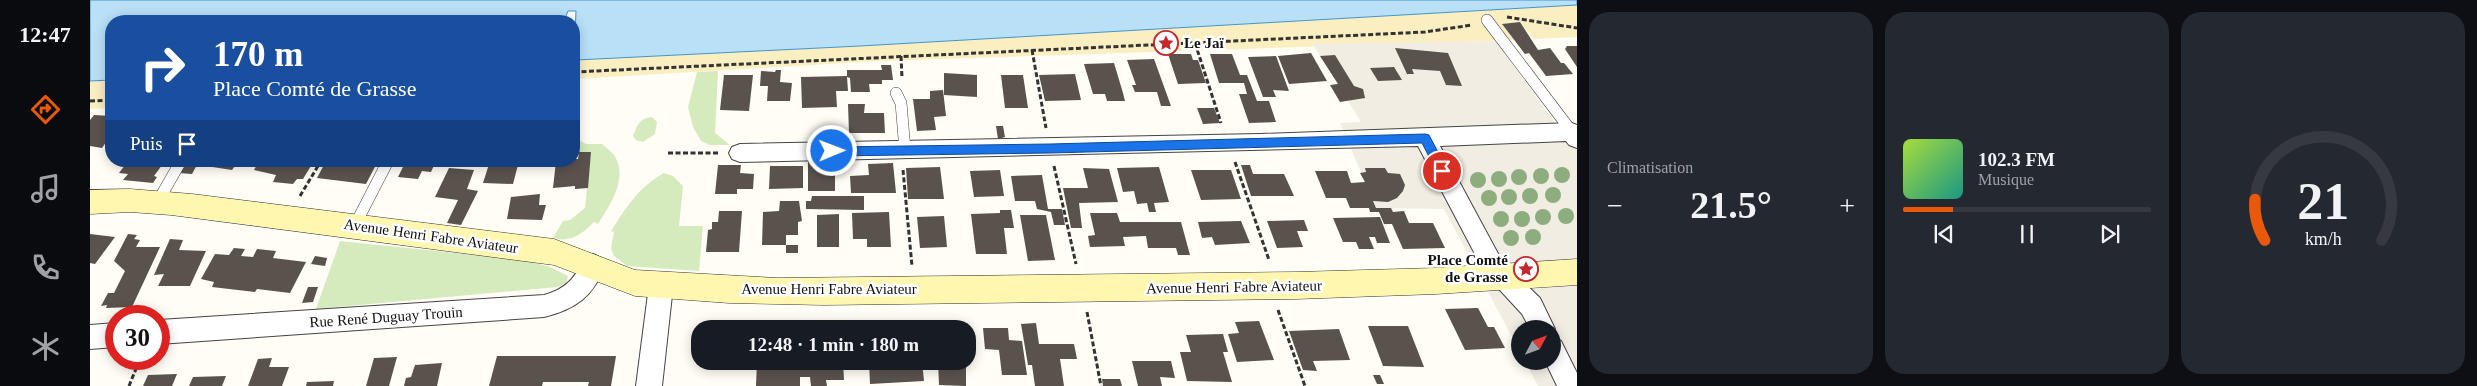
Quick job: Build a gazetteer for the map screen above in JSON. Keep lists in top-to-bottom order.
{
  "streets": {
    "street": ["Avenue Henri Fabre Aviateur", "Rue René Duguay Trouin"]
  },
  "crossings": [
    ["Avenue Henri Fabre Aviateur", "Rue René Duguay Trouin"]
  ],
  "places": {
    "place": ["Le Jaï", "Place Comté de Grasse"]
  },
  "north": "top right",
  "page": {
    "tabs": "12:47",
    "tile": "Climatisation",
    "turn": ["170 m", "Place Comté de Grasse"],
    "then": "Puis",
    "song": ["102.3 FM", "Musique"],
    "heat": ["−", "21.5°", "+"],
    "limit": "30",
    "trip": "12:48 · 1 min · 180 m",
    "gauge": ["21", "km/h"]
  }
}
